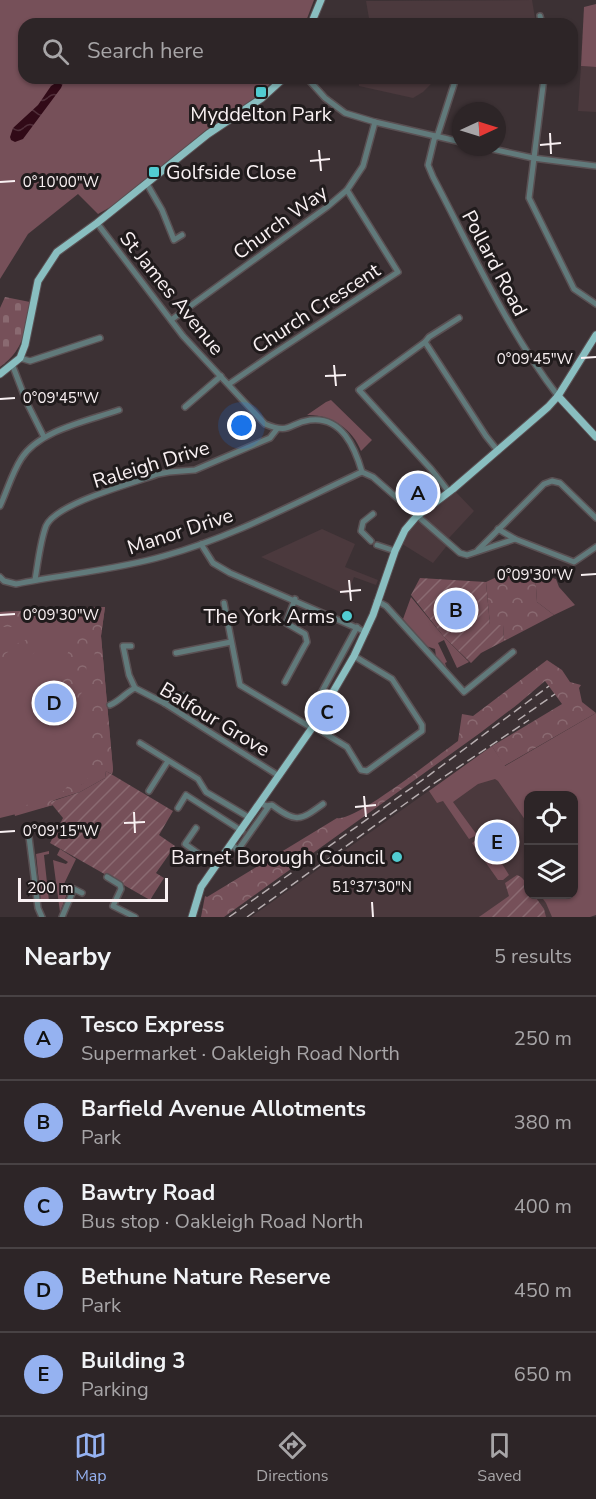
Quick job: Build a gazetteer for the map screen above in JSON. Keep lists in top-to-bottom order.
{
  "streets": {
    "street": [
      "Church Way",
      "Pollard Road",
      "St James Avenue",
      "Church Crescent",
      "Raleigh Drive",
      "Manor Drive",
      "Balfour Grove"
    ]
  },
  "crossings": [
    ["Church Way", "St James Avenue"],
    ["Church Way", "Church Crescent"],
    ["St James Avenue", "Church Crescent"],
    ["St James Avenue", "Raleigh Drive"],
    ["Raleigh Drive", "Manor Drive"]
  ],
  "places": {
    "transit": ["Myddelton Park", "Golfside Close"],
    "other": ["The York Arms", "Barnet Borough Council"]
  },
  "scale_bar": "200 m",
  "north": "right",
  "page": {
    "search": "Search here",
    "pins": [
      "A",
      "B",
      "D",
      "C",
      "E"
    ],
    "scale": "200 m",
    "heading": ["Nearby", "5 results"],
    "list": [
      {
        "mark": "A",
        "name": "Tesco Express",
        "note": "Supermarket · Oakleigh Road North",
        "value": "250 m"
      },
      {
        "mark": "B",
        "name": "Barfield Avenue Allotments",
        "note": "Park",
        "value": "380 m"
      },
      {
        "mark": "C",
        "name": "Bawtry Road",
        "note": "Bus stop · Oakleigh Road North",
        "value": "400 m"
      },
      {
        "mark": "D",
        "name": "Bethune Nature Reserve",
        "note": "Park",
        "value": "450 m"
      },
      {
        "mark": "E",
        "name": "Building 3",
        "note": "Parking",
        "value": "650 m"
      }
    ],
    "nav": ["Map", "Directions", "Saved"]
  },
  "coordinates": [
    "0°10'00\"W",
    "0°09'45\"W",
    "0°09'30\"W",
    "0°09'15\"W",
    "51°37'30\"N"
  ]
}
